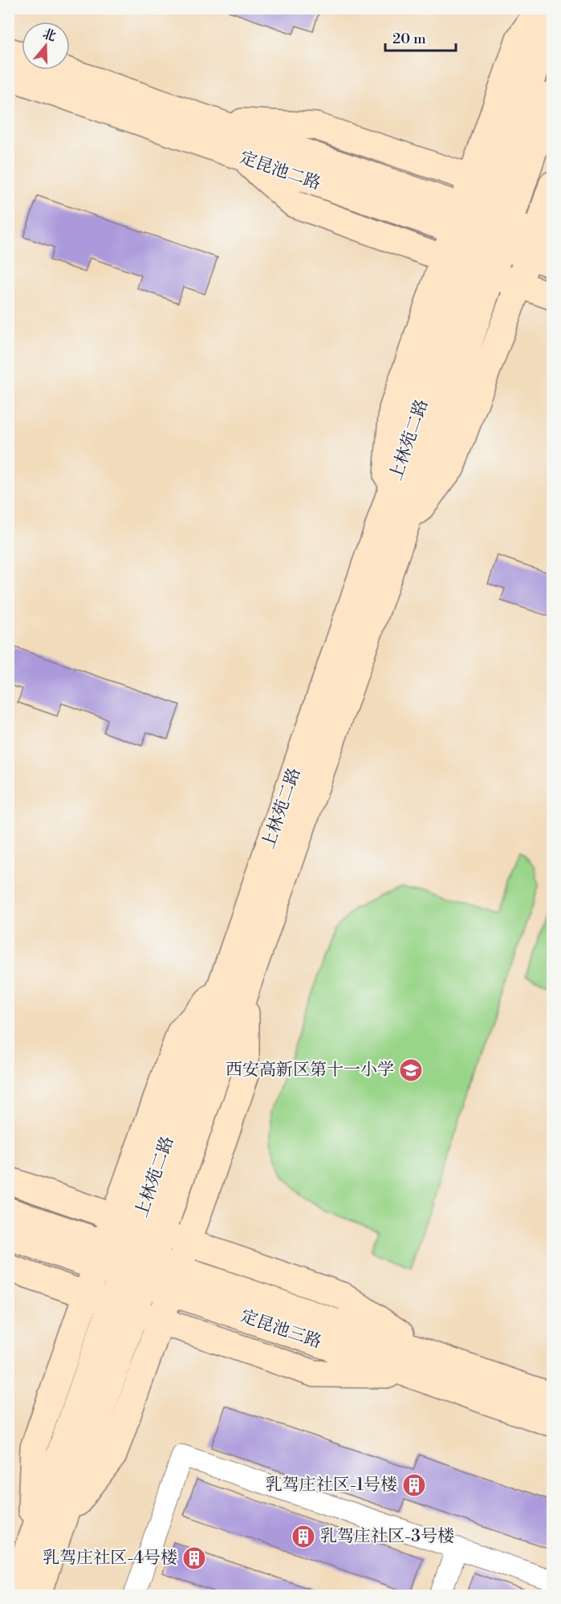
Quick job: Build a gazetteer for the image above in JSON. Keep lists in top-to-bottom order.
{
  "streets": {
    "street": ["定昆池二路", "上林苑二路", "定昆池三路"]
  },
  "crossings": [
    ["定昆池二路", "上林苑二路"],
    ["上林苑二路", "定昆池三路"]
  ],
  "places": {
    "school or university": ["西安高新区第十一小学"],
    "building": ["乳驾庄社区-1号楼", "乳驾庄社区-3号楼", "乳驾庄社区-4号楼"]
  },
  "scale_bar": "20 m",
  "north": "top"
}
